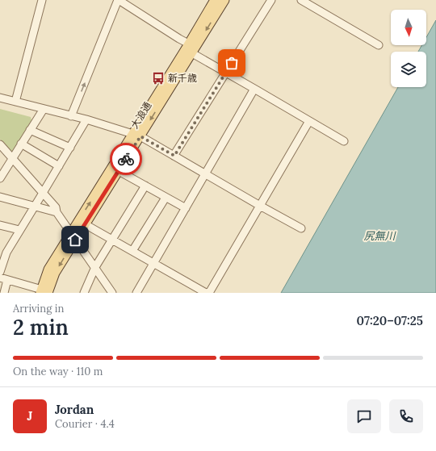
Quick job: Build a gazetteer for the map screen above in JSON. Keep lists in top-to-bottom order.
{
  "streets": {
    "main road": ["大浪通"]
  },
  "water": ["尻無川"],
  "places": {
    "bus stop": ["新千歳"]
  },
  "north": "bottom",
  "page": {
    "heading": ["2 min", "Arriving in", "07:20–07:25"],
    "panel": ["Jordan", "Courier · 4.4"],
    "bar": "On the way · 110 m",
    "round": "J"
  }
}
